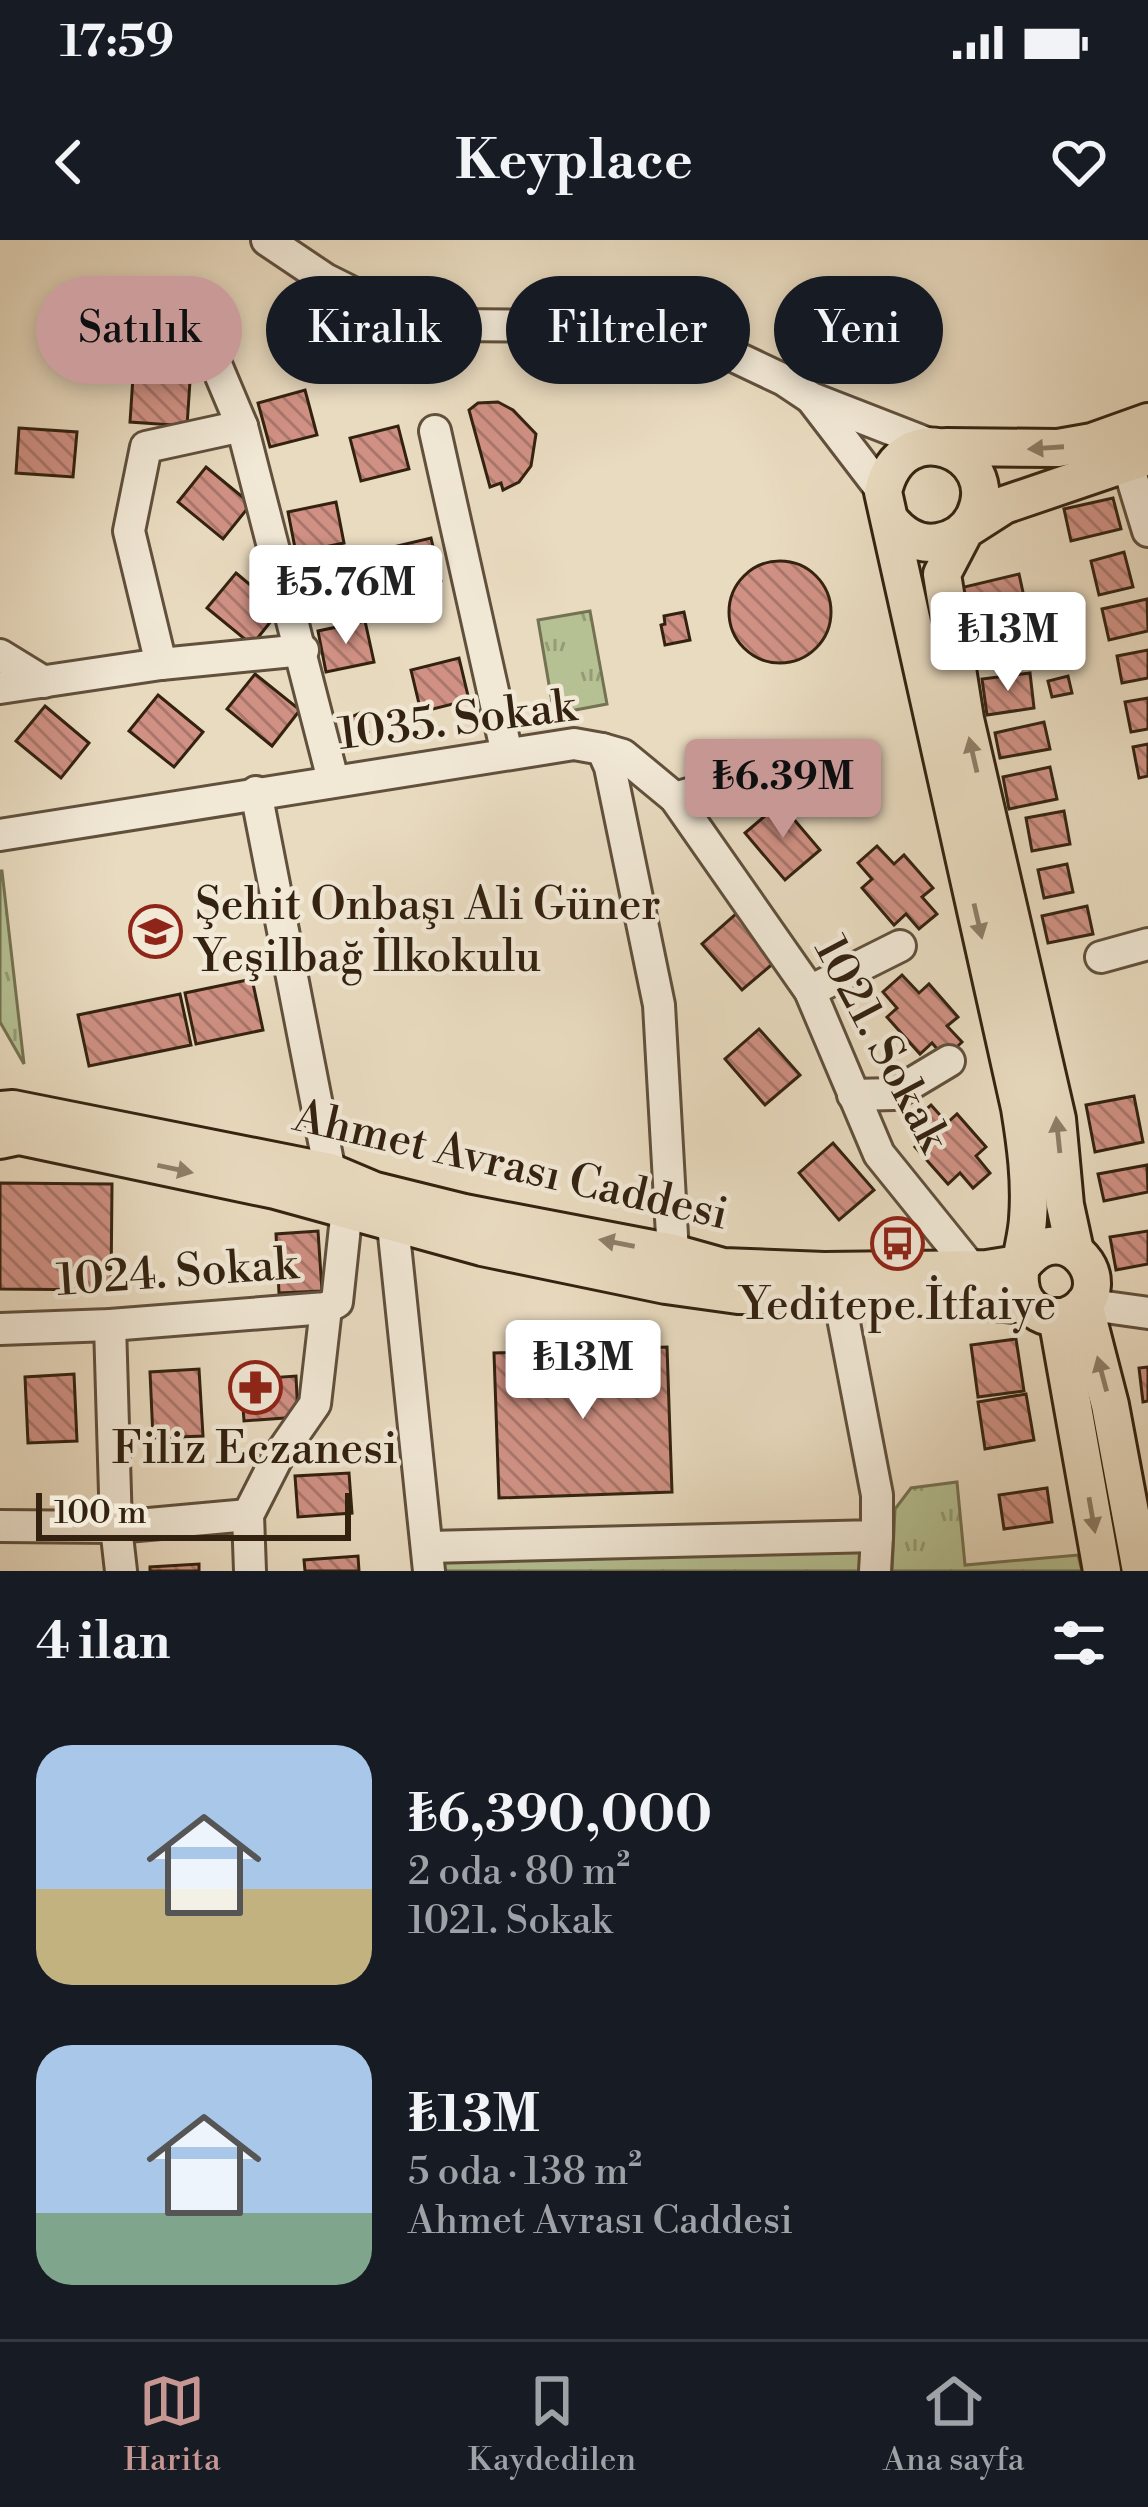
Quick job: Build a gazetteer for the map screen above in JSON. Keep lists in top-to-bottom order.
{
  "streets": {
    "main road": ["Ahmet Avrası Caddesi"],
    "street": ["1035. Sokak", "1021. Sokak", "1024. Sokak"]
  },
  "crossings": [
    ["1035. Sokak", "1021. Sokak"],
    ["1035. Sokak", "Ahmet Avrası Caddesi"],
    ["1021. Sokak", "Ahmet Avrası Caddesi"],
    ["Ahmet Avrası Caddesi", "1024. Sokak"]
  ],
  "places": {
    "school or university": ["Şehit Onbaşı Ali Güner Yeşilbağ İlkokulu"],
    "bus stop": ["Yeditepe İtfaiye"],
    "pharmacy": ["Filiz Eczanesi"]
  },
  "scale_bar": "100 m",
  "page": {
    "status": "17:59",
    "header": "Keyplace",
    "chip": [
      "Satılık",
      "Kiralık",
      "Filtreler",
      "Yeni"
    ],
    "price": [
      "₺5.76M",
      "₺13M",
      "₺6.39M",
      "₺13M"
    ],
    "scale": "100 m",
    "heading": "4 ilan",
    "list": [
      {
        "name": "₺6,390,000",
        "note": "2 oda · 80 m² · 1021. Sokak"
      },
      {
        "name": "₺13M",
        "note": "5 oda · 138 m² · Ahmet Avrası Caddesi"
      }
    ],
    "tabs": ["Harita", "Kaydedilen", "Ana sayfa"]
  }
}
